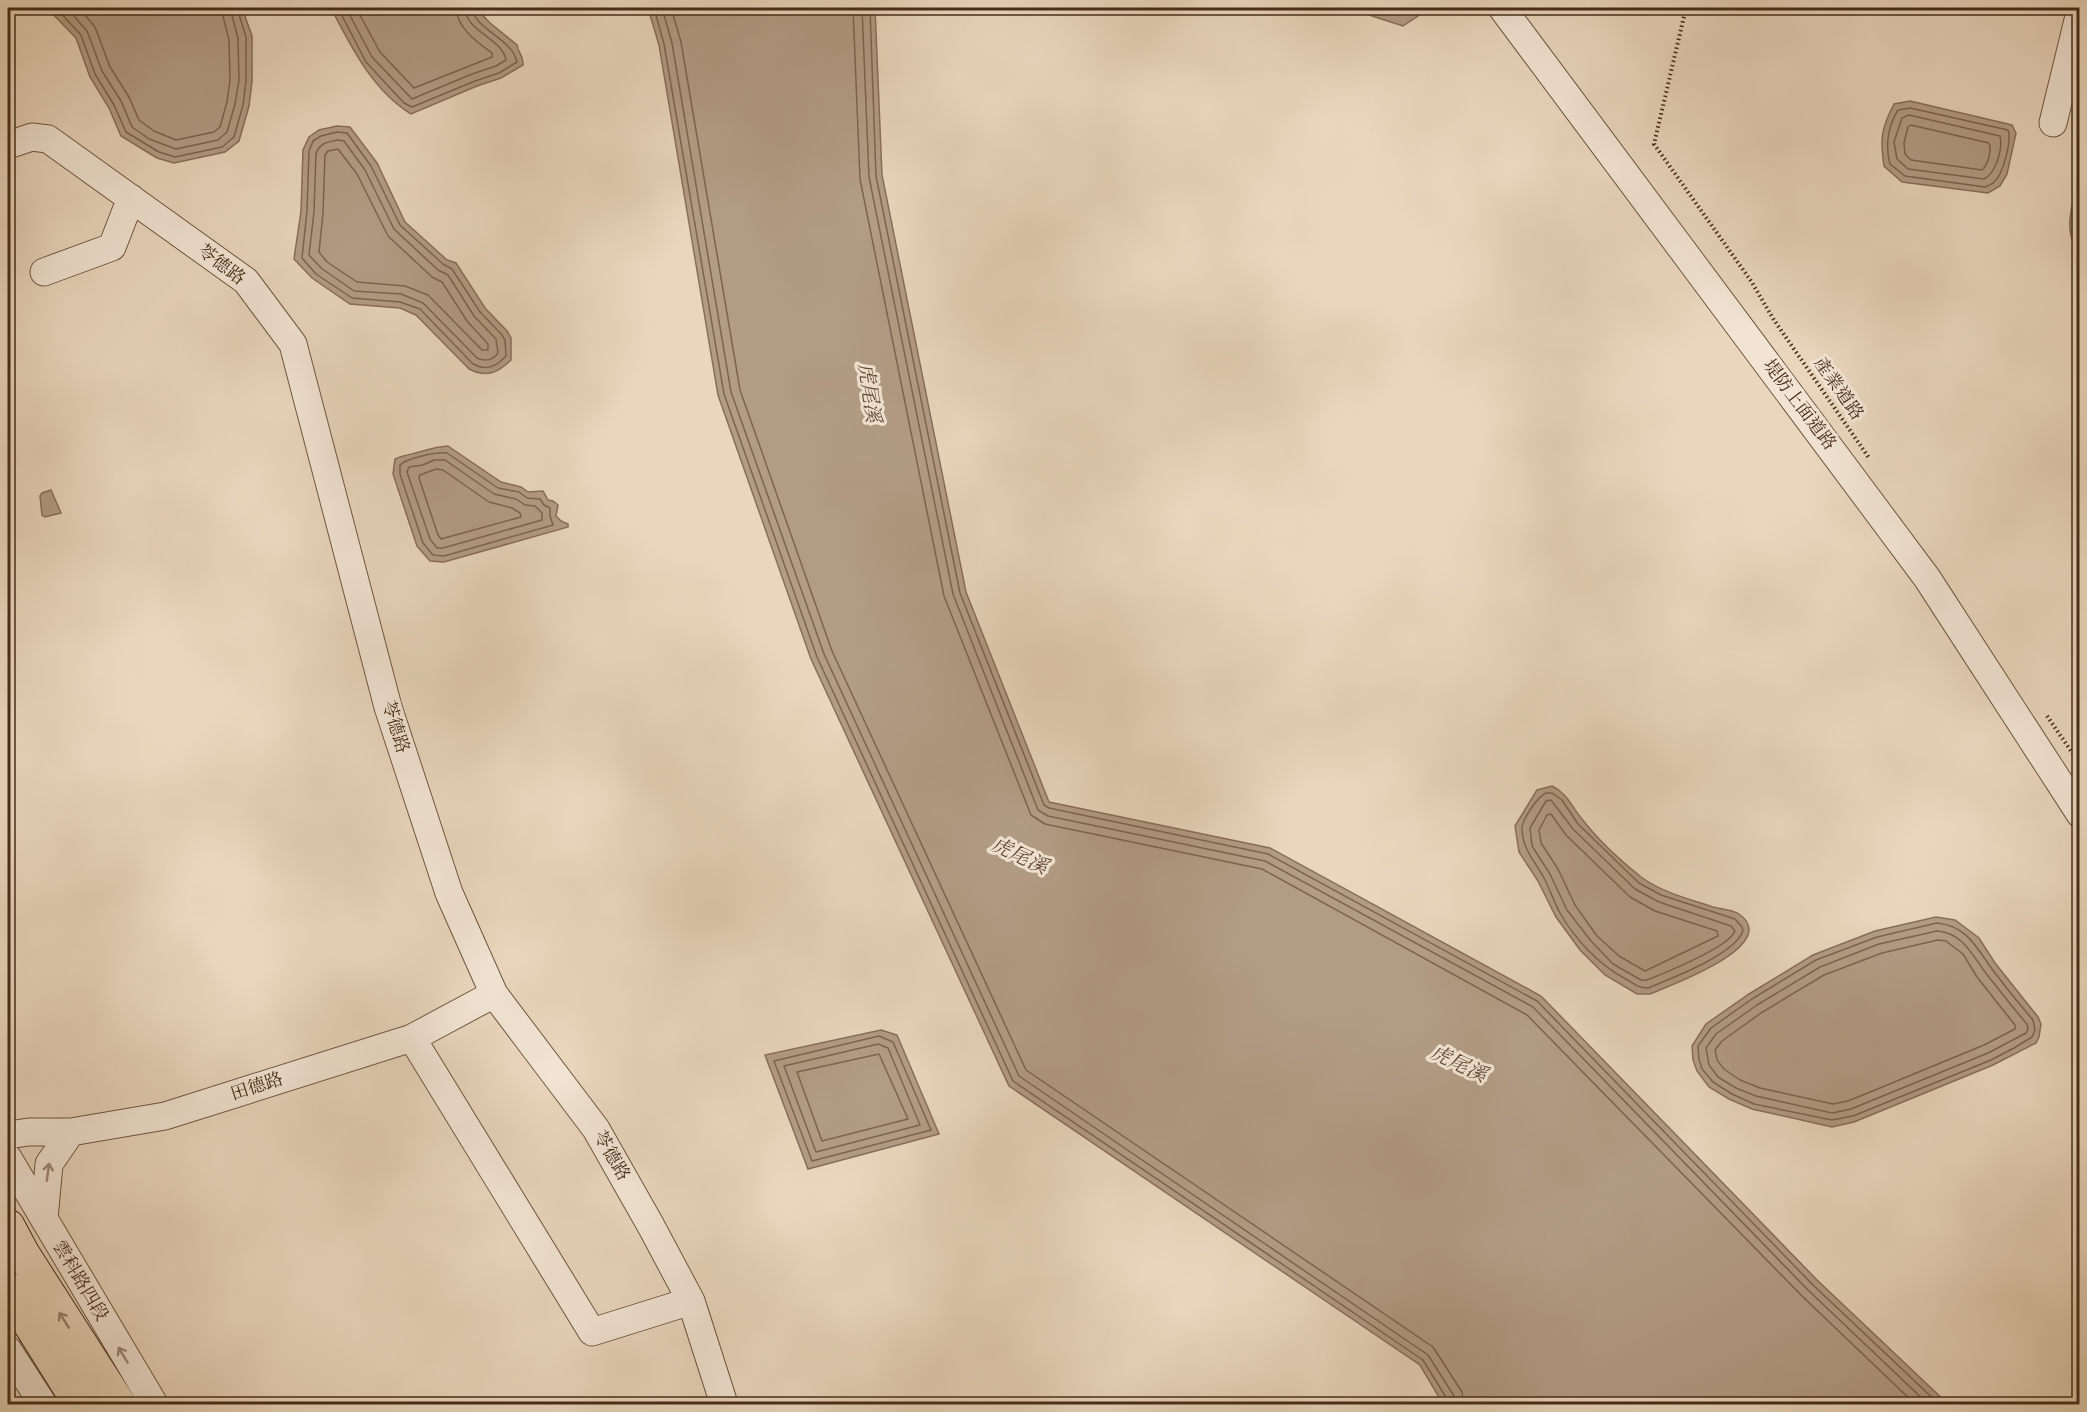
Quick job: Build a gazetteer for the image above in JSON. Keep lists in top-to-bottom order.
{
  "streets": {
    "main road": ["雲科路四段"],
    "street": ["苓德路", "堤防上面道路", "田德路"],
    "path": ["產業道路"]
  },
  "crossings": [
    ["苓德路", "田德路"]
  ],
  "one_way": ["雲科路四段"],
  "water": ["虎尾溪"]
}
